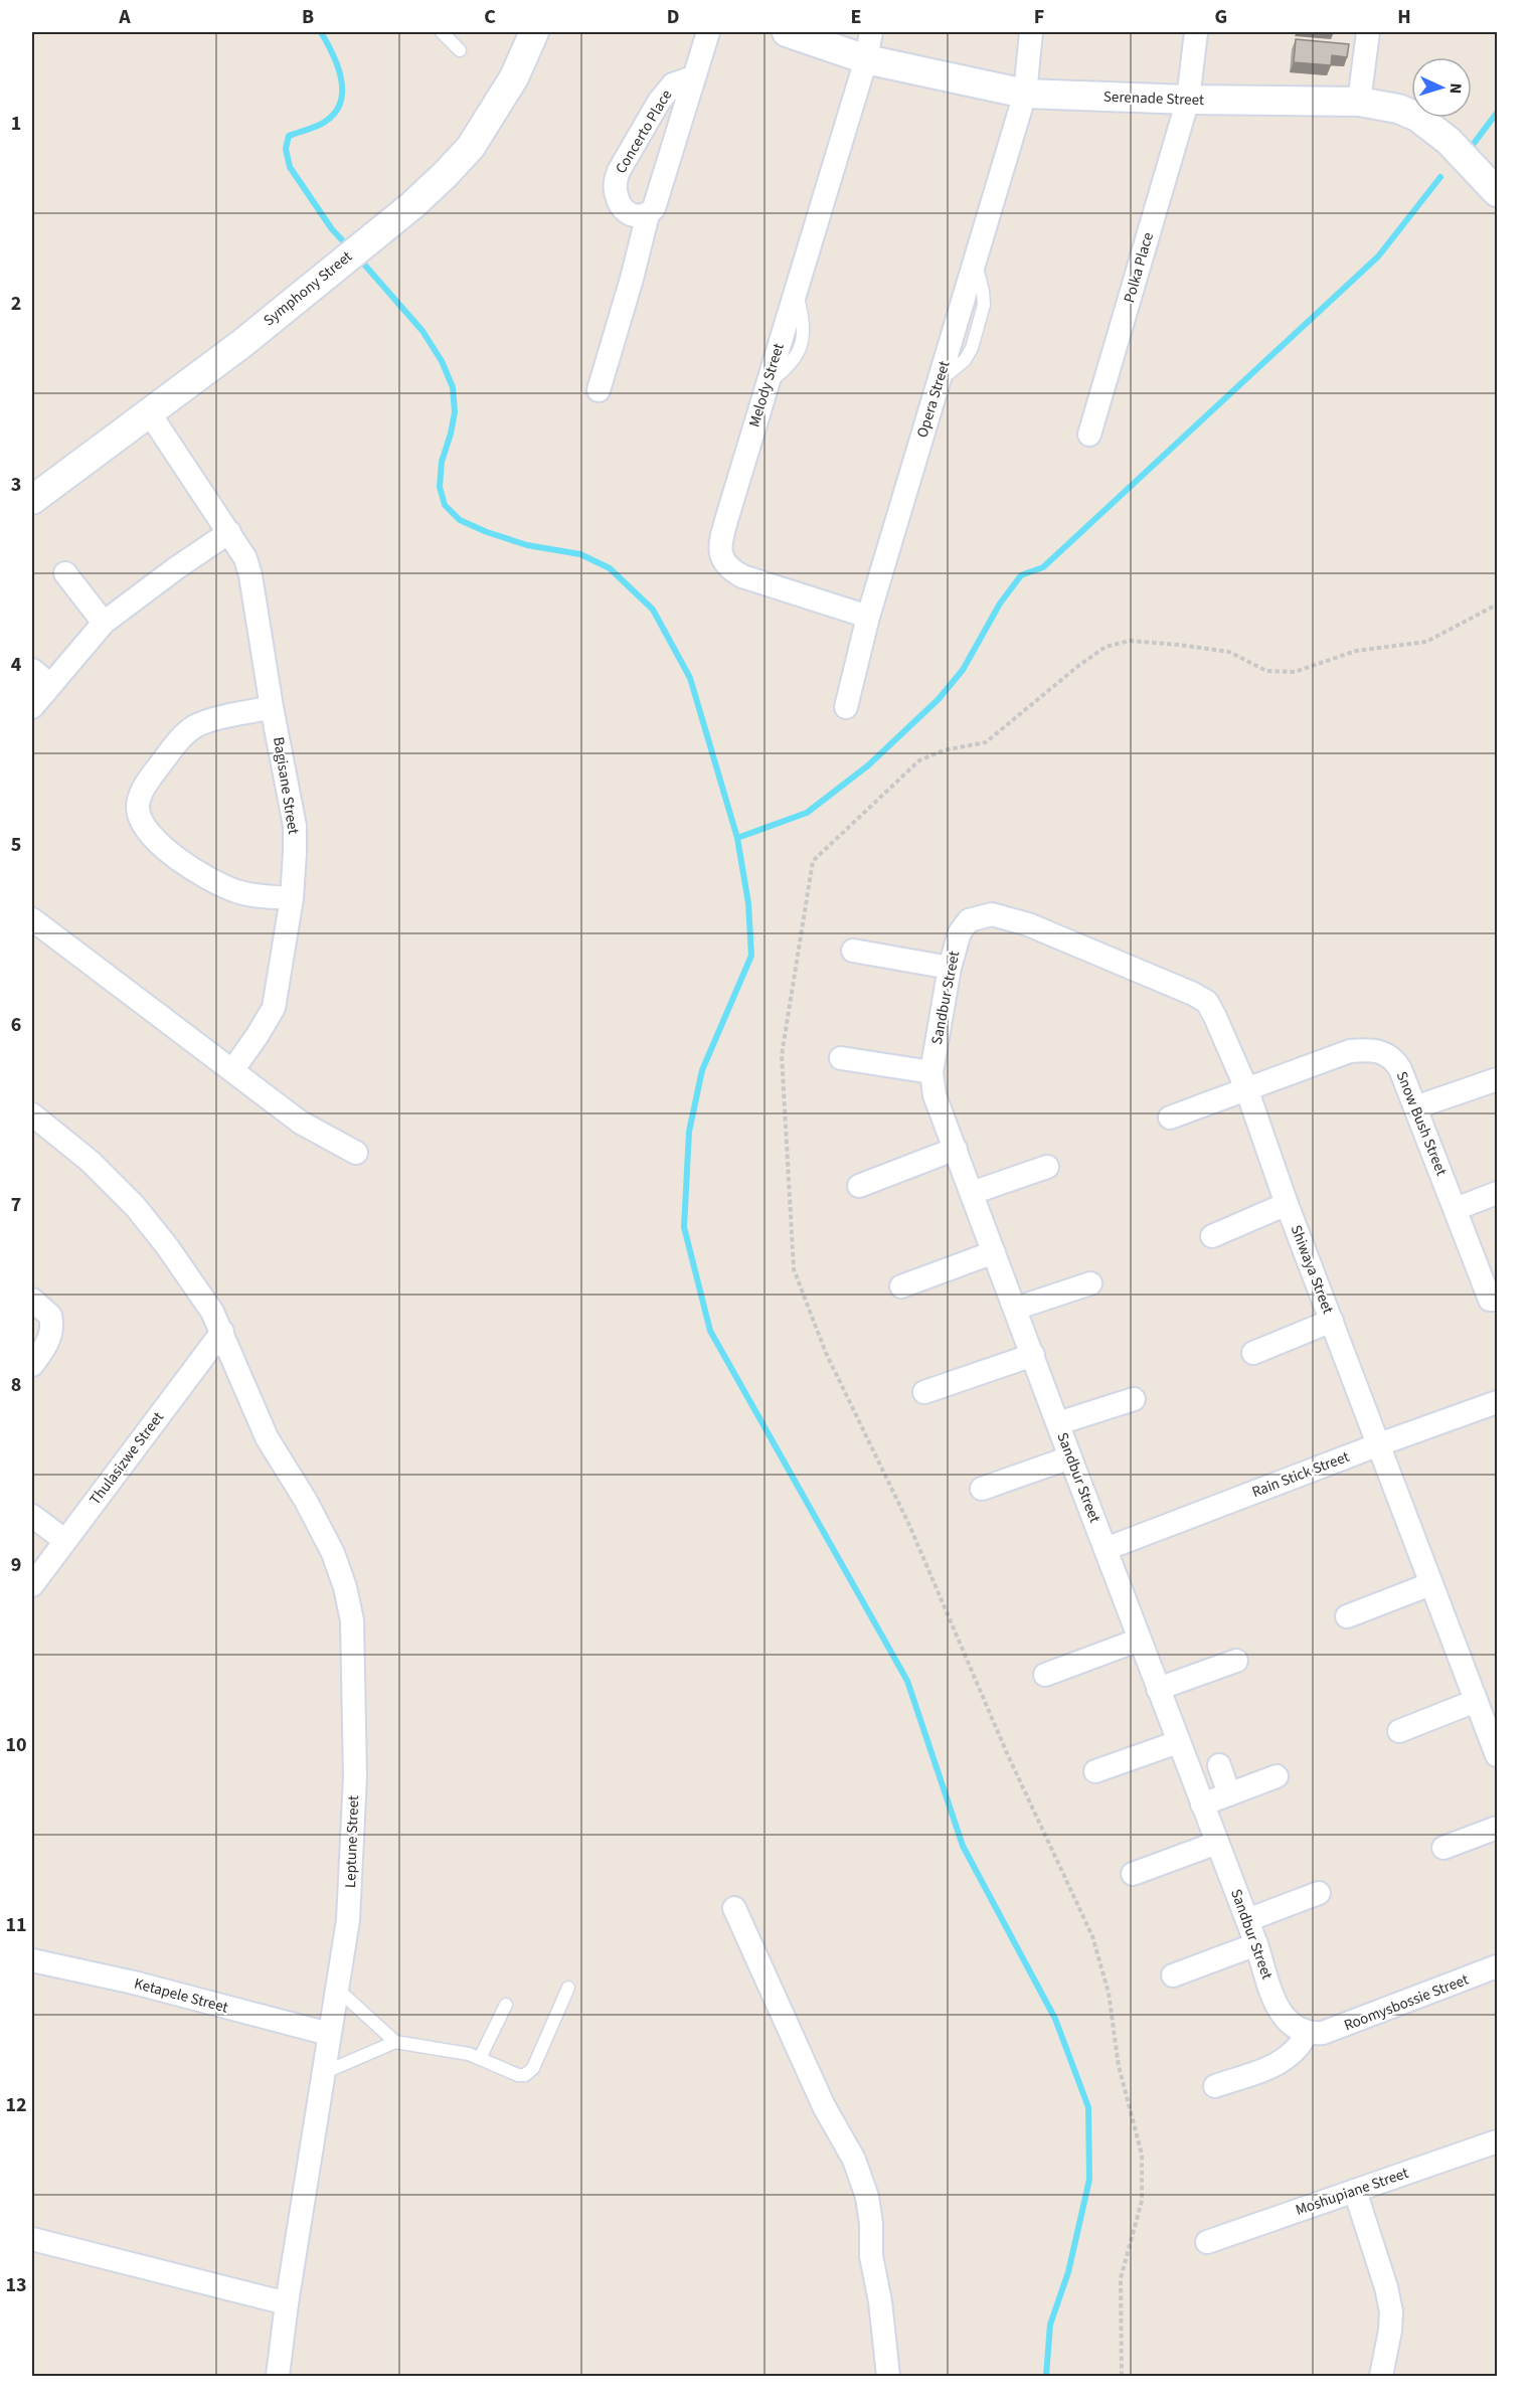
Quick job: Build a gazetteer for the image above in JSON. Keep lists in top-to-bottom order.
{
  "streets": {
    "street": [
      "Serenade Street",
      "Concerto Place",
      "Polka Place",
      "Symphony Street",
      "Melody Street",
      "Opera Street",
      "Bagisane Street",
      "Sandbur Street",
      "Snow Bush Street",
      "Shiwaya Street",
      "Thulasizwe Street",
      "Rain Stick Street",
      "Leptune Street",
      "Ketapele Street",
      "Roomysbossie Street",
      "Moshupiane Street"
    ]
  },
  "crossings": [
    ["Serenade Street", "Polka Place"],
    ["Serenade Street", "Melody Street"],
    ["Serenade Street", "Opera Street"],
    ["Symphony Street", "Bagisane Street"],
    ["Melody Street", "Opera Street"],
    ["Sandbur Street", "Shiwaya Street"],
    ["Sandbur Street", "Rain Stick Street"],
    ["Sandbur Street", "Roomysbossie Street"],
    ["Snow Bush Street", "Shiwaya Street"],
    ["Shiwaya Street", "Rain Stick Street"],
    ["Thulasizwe Street", "Leptune Street"],
    ["Leptune Street", "Ketapele Street"]
  ],
  "north": "right",
  "grid": {
    "columns": [
      "A",
      "B",
      "C",
      "D",
      "E",
      "F",
      "G",
      "H"
    ],
    "rows": [
      "1",
      "2",
      "3",
      "4",
      "5",
      "6",
      "7",
      "8",
      "9",
      "10",
      "11",
      "12",
      "13"
    ]
  }
}
